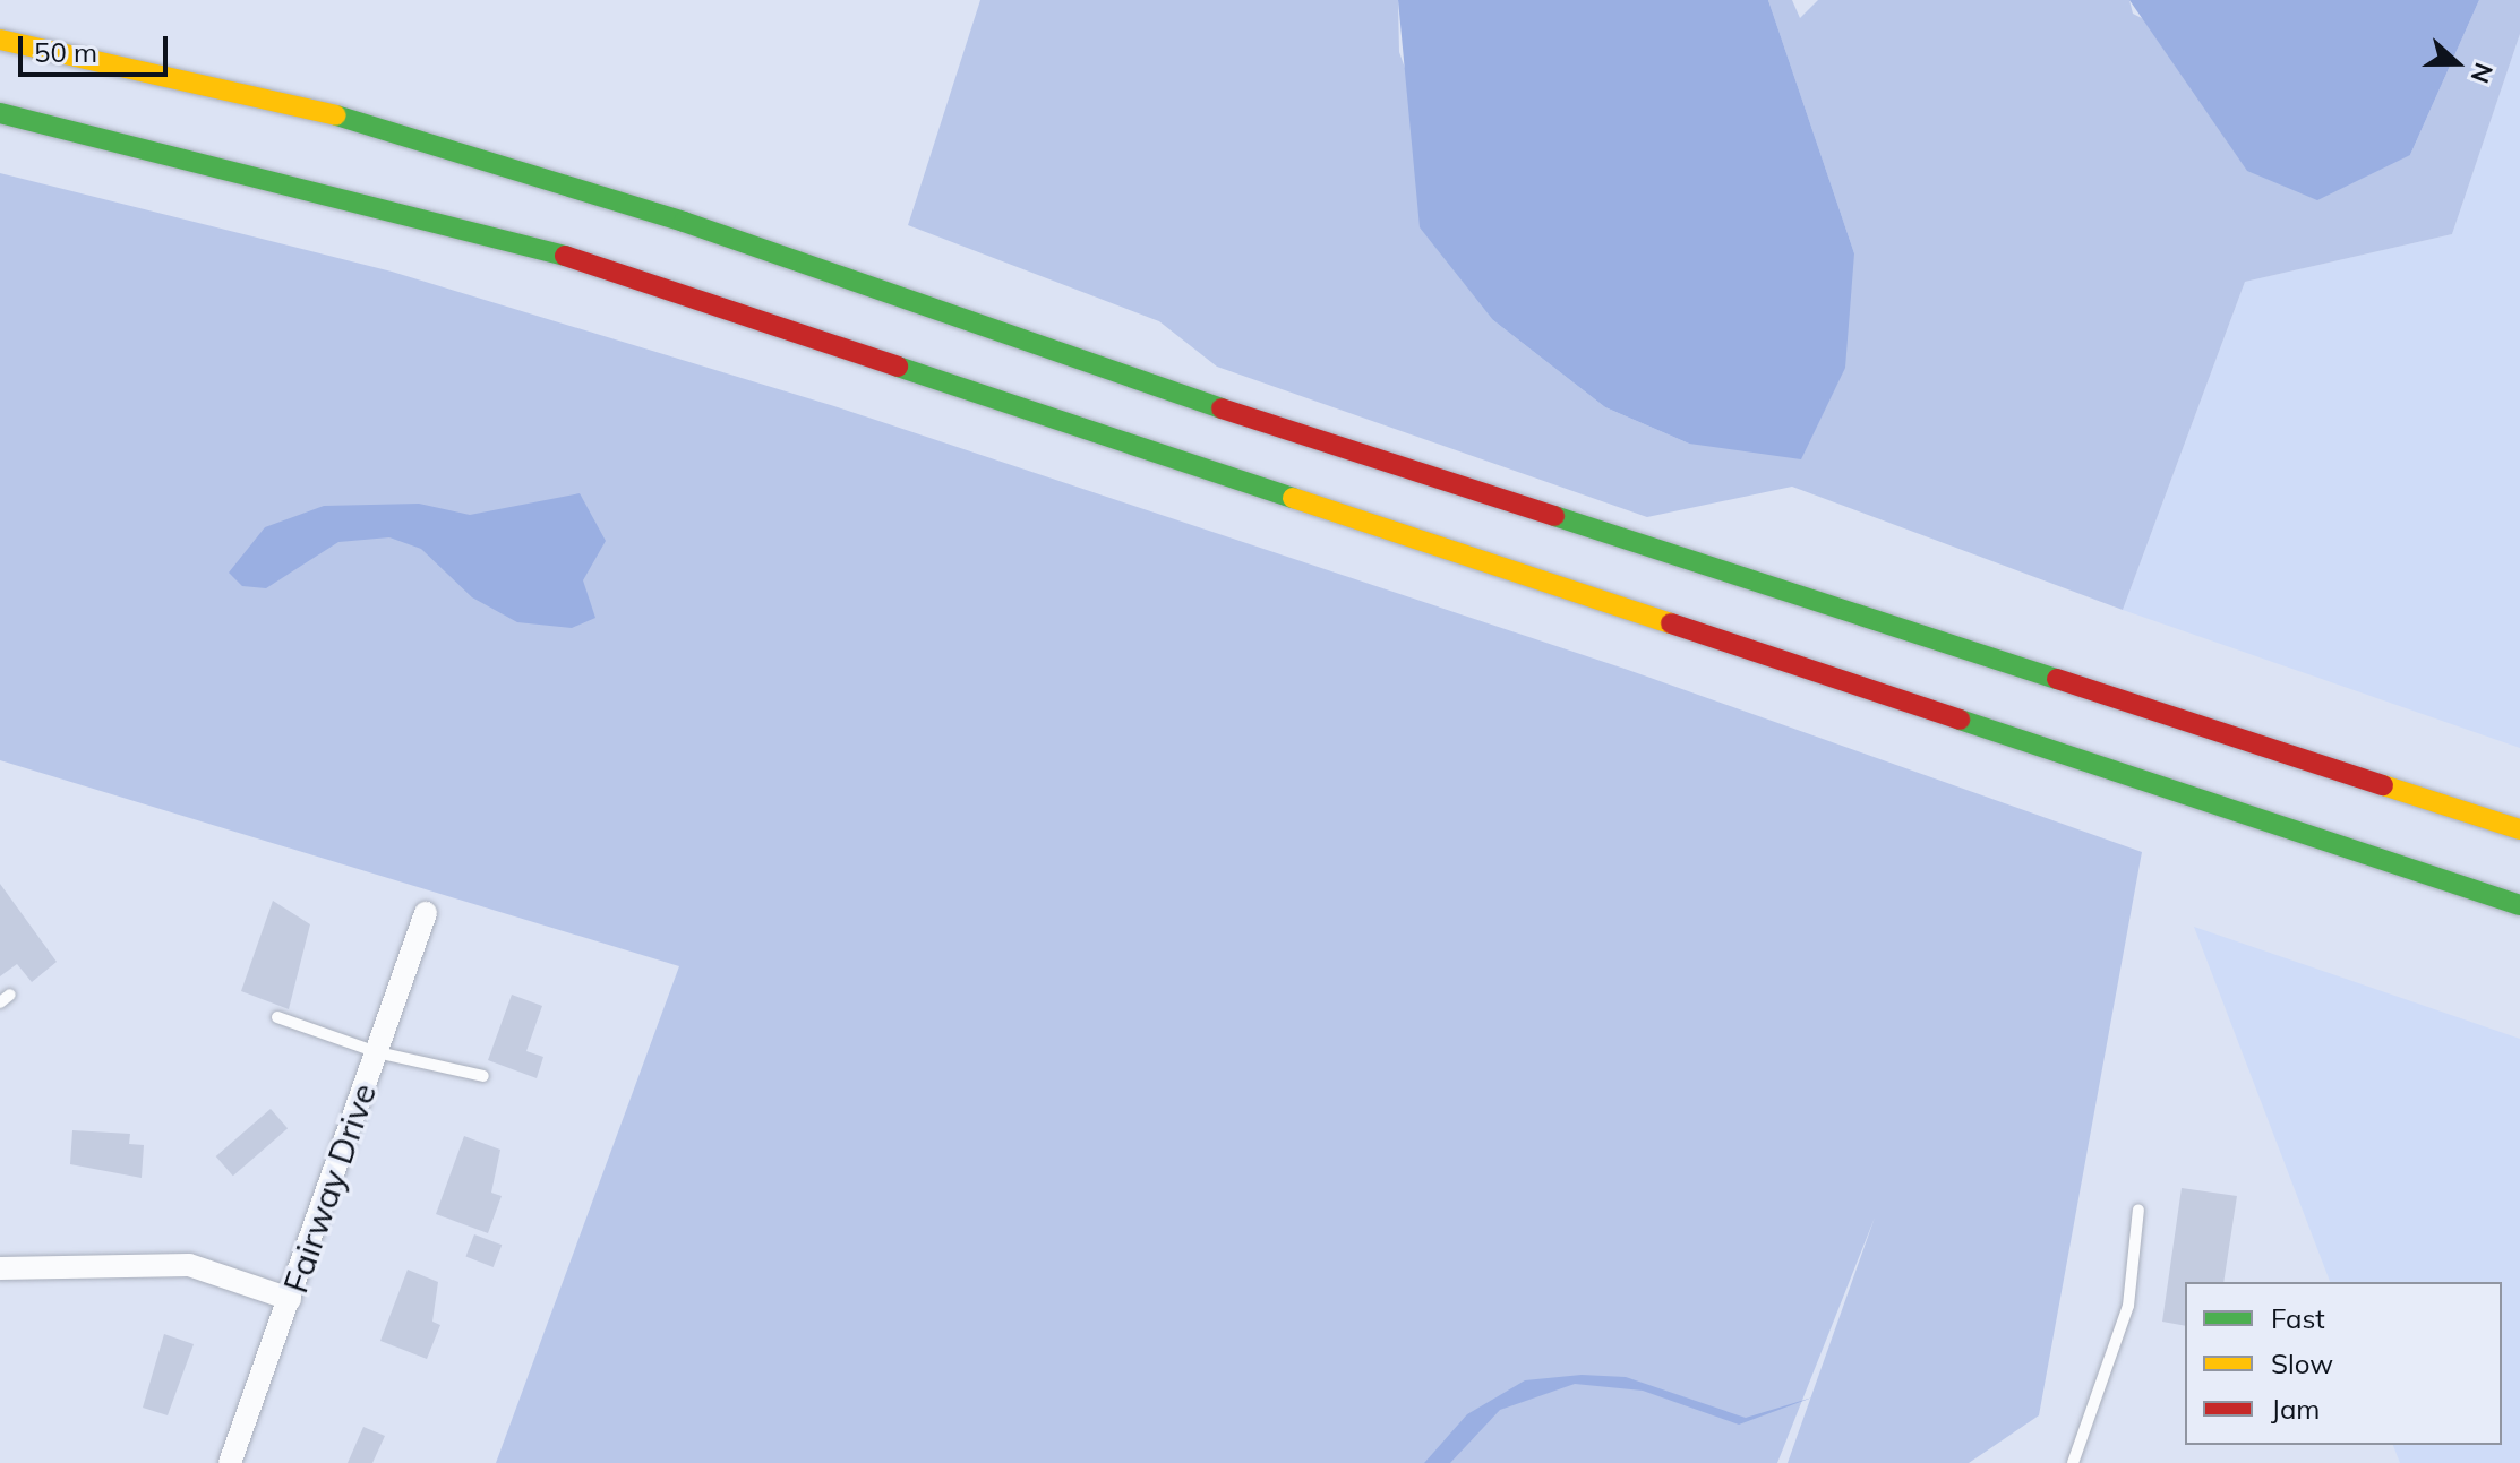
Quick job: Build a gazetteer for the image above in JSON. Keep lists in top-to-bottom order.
{
  "streets": {
    "street": ["Fairway Drive"]
  },
  "legend": ["Fast", "Slow", "Jam"],
  "scale_bar": "50 m",
  "north": "right"
}
